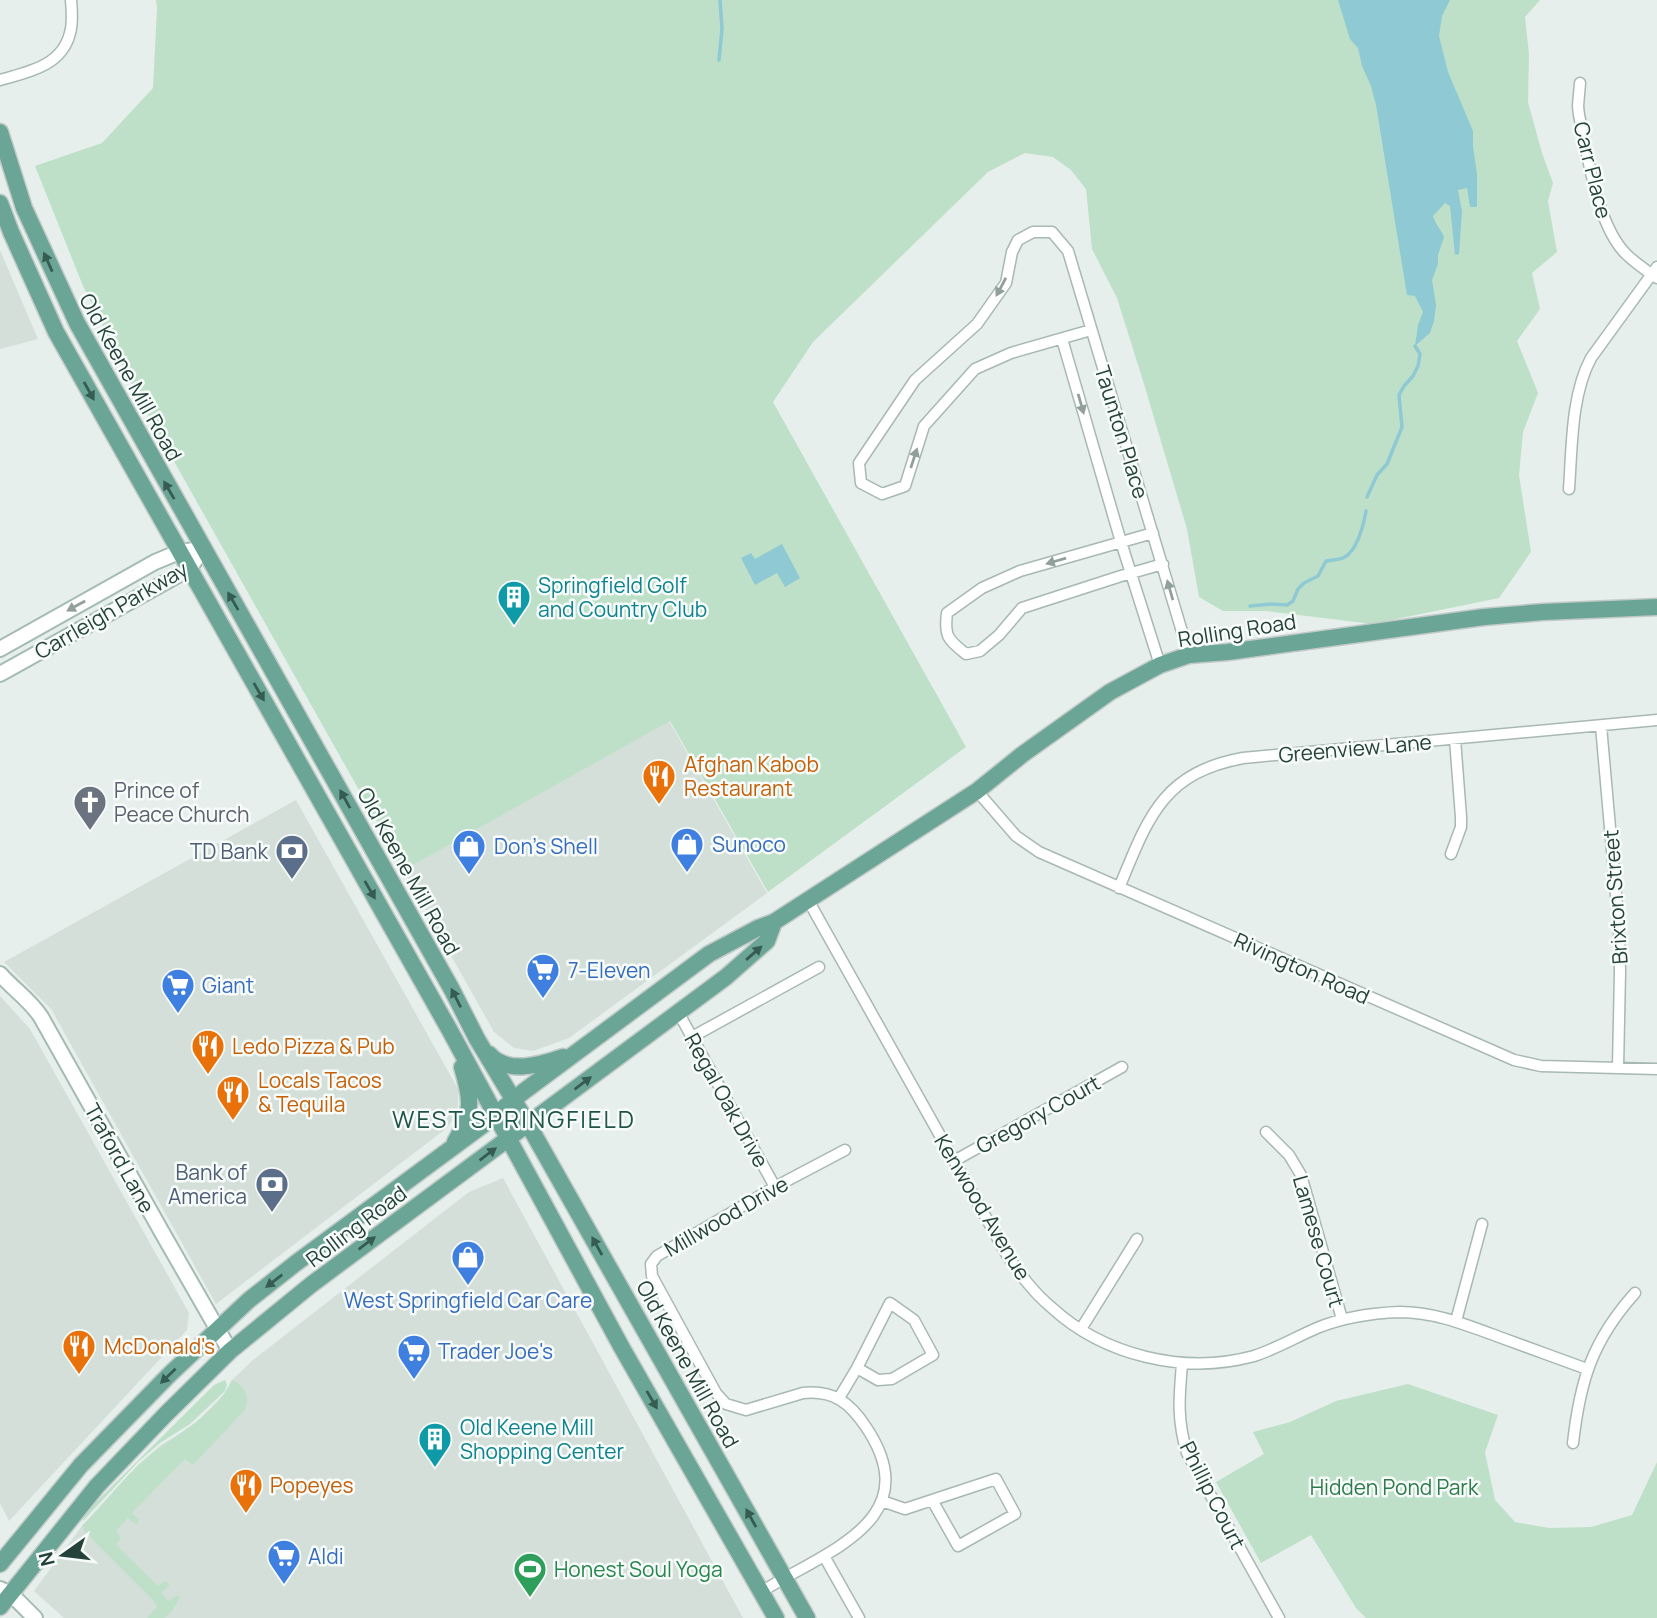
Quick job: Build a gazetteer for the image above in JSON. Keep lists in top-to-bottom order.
{
  "streets": {
    "main road": ["Old Keene Mill Road", "Rolling Road"],
    "street": [
      "Carr Place",
      "Taunton Place",
      "Carrleigh Parkway",
      "Greenview Lane",
      "Brixton Street",
      "Rivington Road",
      "Regal Oak Drive",
      "Gregory Court",
      "Traford Lane",
      "Kenwood Avenue",
      "Millwood Drive",
      "Lamese Court",
      "Phillip Court"
    ]
  },
  "crossings": [
    ["Old Keene Mill Road", "Carrleigh Parkway"],
    ["Old Keene Mill Road", "Rolling Road"],
    ["Taunton Place", "Rolling Road"],
    ["Rolling Road", "Rivington Road"],
    ["Rolling Road", "Regal Oak Drive"],
    ["Rolling Road", "Traford Lane"],
    ["Rolling Road", "Kenwood Avenue"],
    ["Greenview Lane", "Brixton Street"],
    ["Greenview Lane", "Rivington Road"],
    ["Brixton Street", "Rivington Road"],
    ["Regal Oak Drive", "Millwood Drive"],
    ["Gregory Court", "Kenwood Avenue"],
    ["Kenwood Avenue", "Lamese Court"],
    ["Kenwood Avenue", "Phillip Court"]
  ],
  "districts": ["WEST SPRINGFIELD"],
  "parks": ["Hidden Pond Park"],
  "places": {
    "building": ["Springfield Golf and Country Club", "Old Keene Mill Shopping Center"],
    "restaurant": [
      "Afghan Kabob Restaurant",
      "Ledo Pizza & Pub",
      "Locals Tacos & Tequila",
      "McDonald's",
      "Popeyes"
    ],
    "church": ["Prince of Peace Church"],
    "shop": ["Sunoco", "Don's Shell", "West Springfield Car Care"],
    "bank": ["TD Bank", "Bank of America"],
    "supermarket": [
      "7-Eleven",
      "Giant",
      "Trader Joe's",
      "Aldi"
    ],
    "sports": ["Honest Soul Yoga"]
  },
  "north": "left"
}
